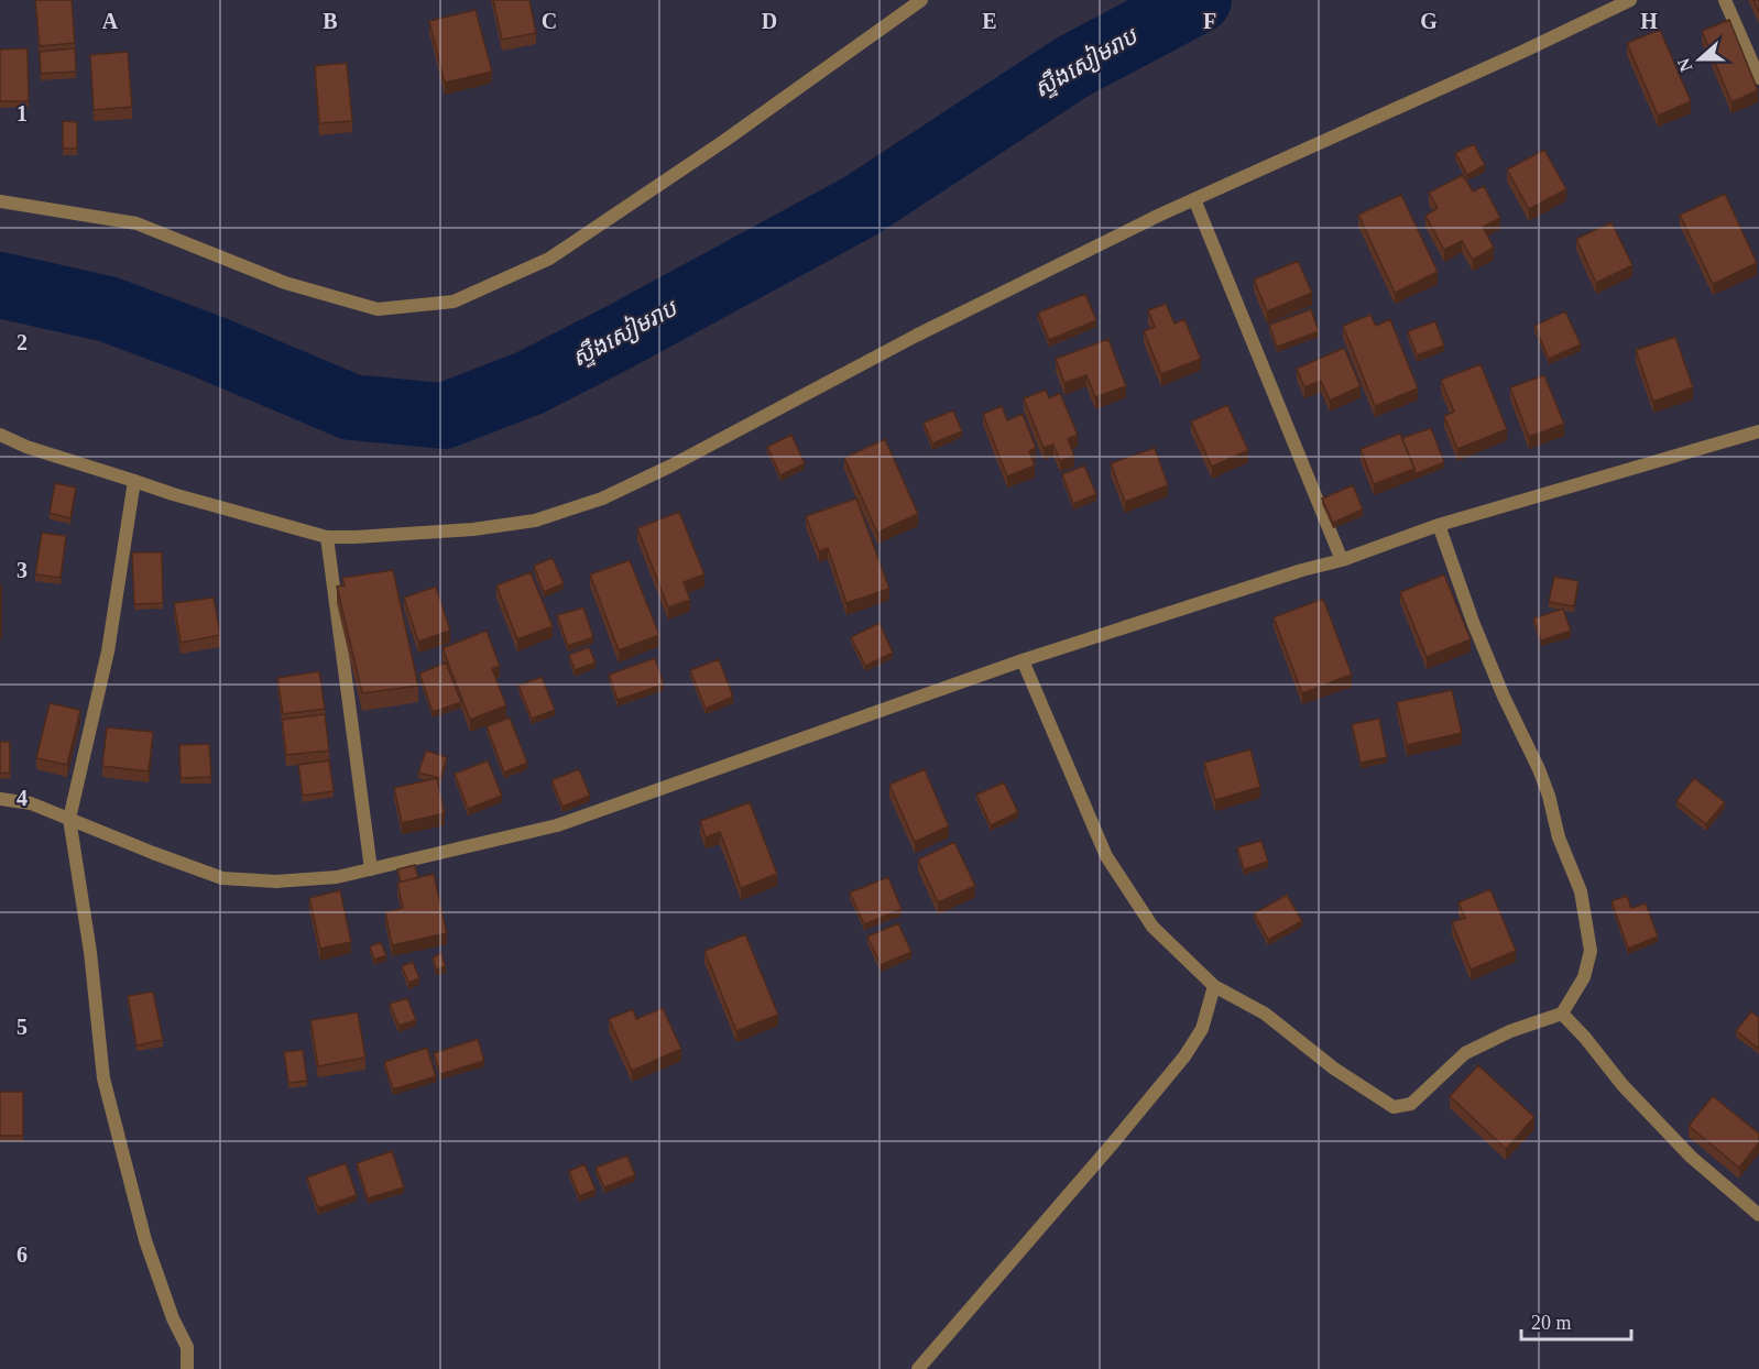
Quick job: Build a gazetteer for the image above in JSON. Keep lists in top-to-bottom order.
{
  "water": ["ស្ទឹងសៀមរាប"],
  "scale_bar": "20 m",
  "north": "left",
  "grid": {
    "columns": [
      "A",
      "B",
      "C",
      "D",
      "E",
      "F",
      "G",
      "H"
    ],
    "rows": [
      "1",
      "2",
      "3",
      "4",
      "5",
      "6"
    ]
  }
}
